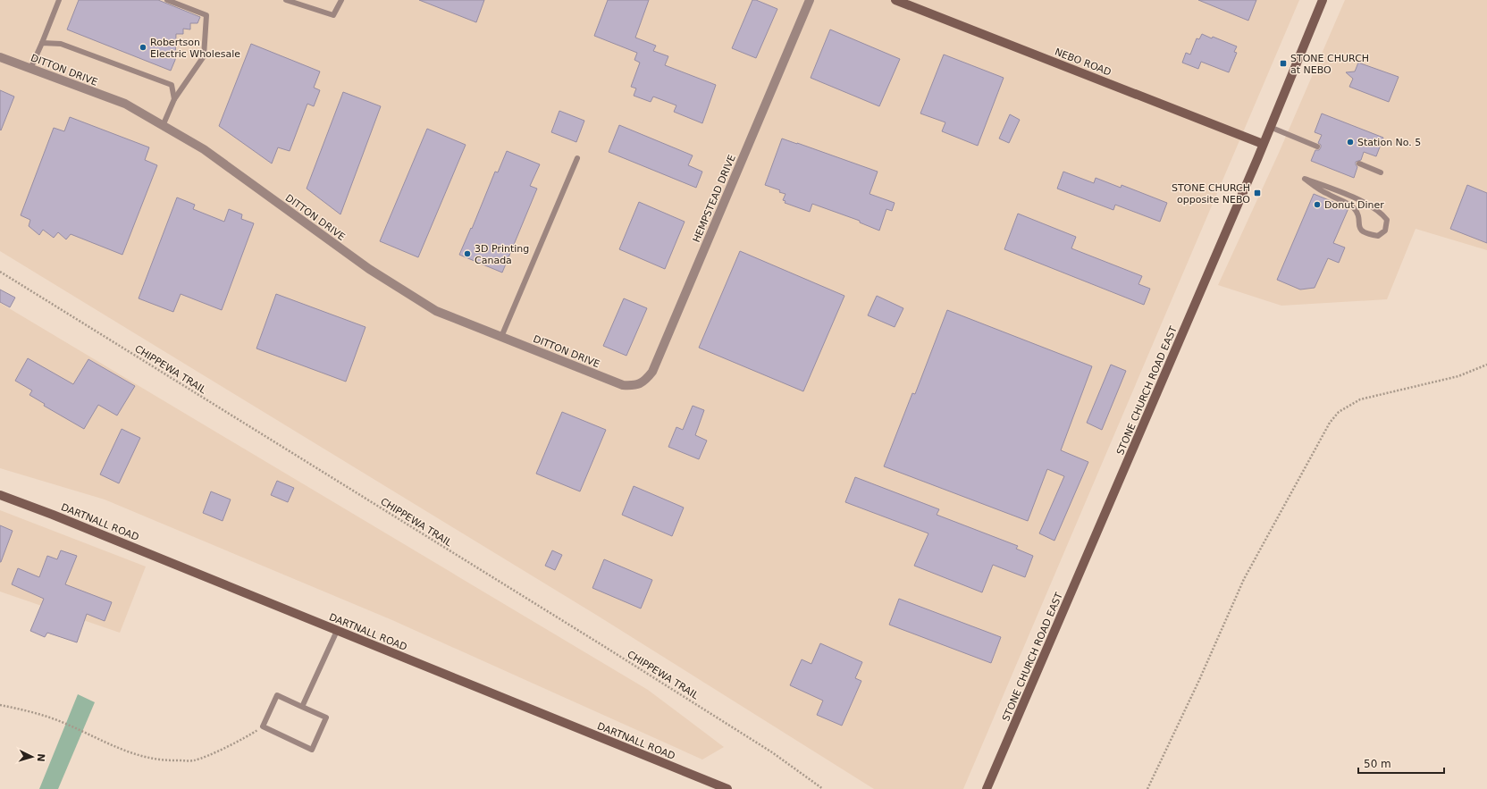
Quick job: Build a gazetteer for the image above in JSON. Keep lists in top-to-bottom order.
{
  "streets": {
    "street": [
      "NEBO ROAD",
      "DITTON DRIVE",
      "HEMPSTEAD DRIVE",
      "STONE CHURCH ROAD EAST",
      "DARTNALL ROAD"
    ],
    "path": ["CHIPPEWA TRAIL"]
  },
  "crossings": [
    ["NEBO ROAD", "STONE CHURCH ROAD EAST"],
    ["DITTON DRIVE", "HEMPSTEAD DRIVE"]
  ],
  "places": {
    "other": [
      "Robertson Electric Wholesale",
      "Station No. 5",
      "Donut Diner",
      "3D Printing Canada"
    ],
    "transit": ["STONE CHURCH at NEBO", "STONE CHURCH opposite NEBO"]
  },
  "scale_bar": "50 m",
  "north": "right"
}
